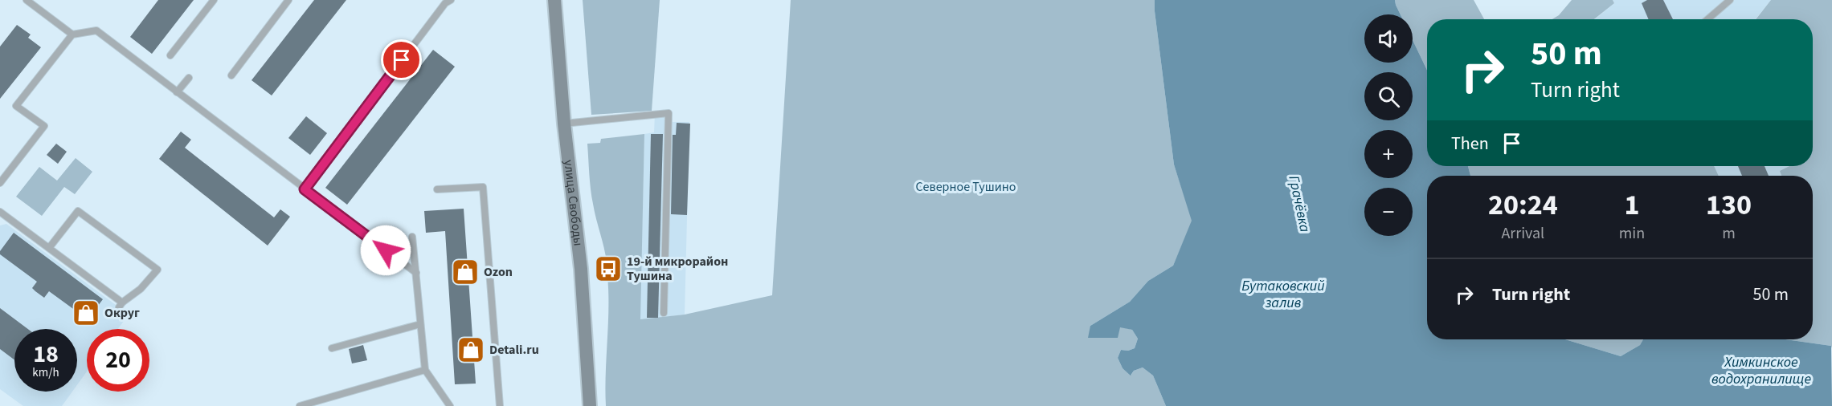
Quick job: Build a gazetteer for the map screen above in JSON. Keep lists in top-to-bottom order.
{
  "streets": {
    "main road": ["улица Свободы"]
  },
  "water": ["Грачёвка", "Бутаковский залив", "Химкинское водохранилище"],
  "parks": ["Северное Тушино"],
  "places": {
    "bus stop": ["19-й микрорайон Тушина"],
    "shop": ["Ozon", "Округ", "Detali.ru"]
  },
  "page": {
    "map_buttons": ["+", "−"],
    "turn": ["50 m", "Turn right"],
    "then": "Then",
    "eta": [
      "20:24",
      "Arrival",
      "1",
      "min",
      "130",
      "m"
    ],
    "list": [
      {
        "name": "Turn right",
        "value": "50 m"
      }
    ],
    "speed": "18 km/h",
    "limit": "20"
  }
}
